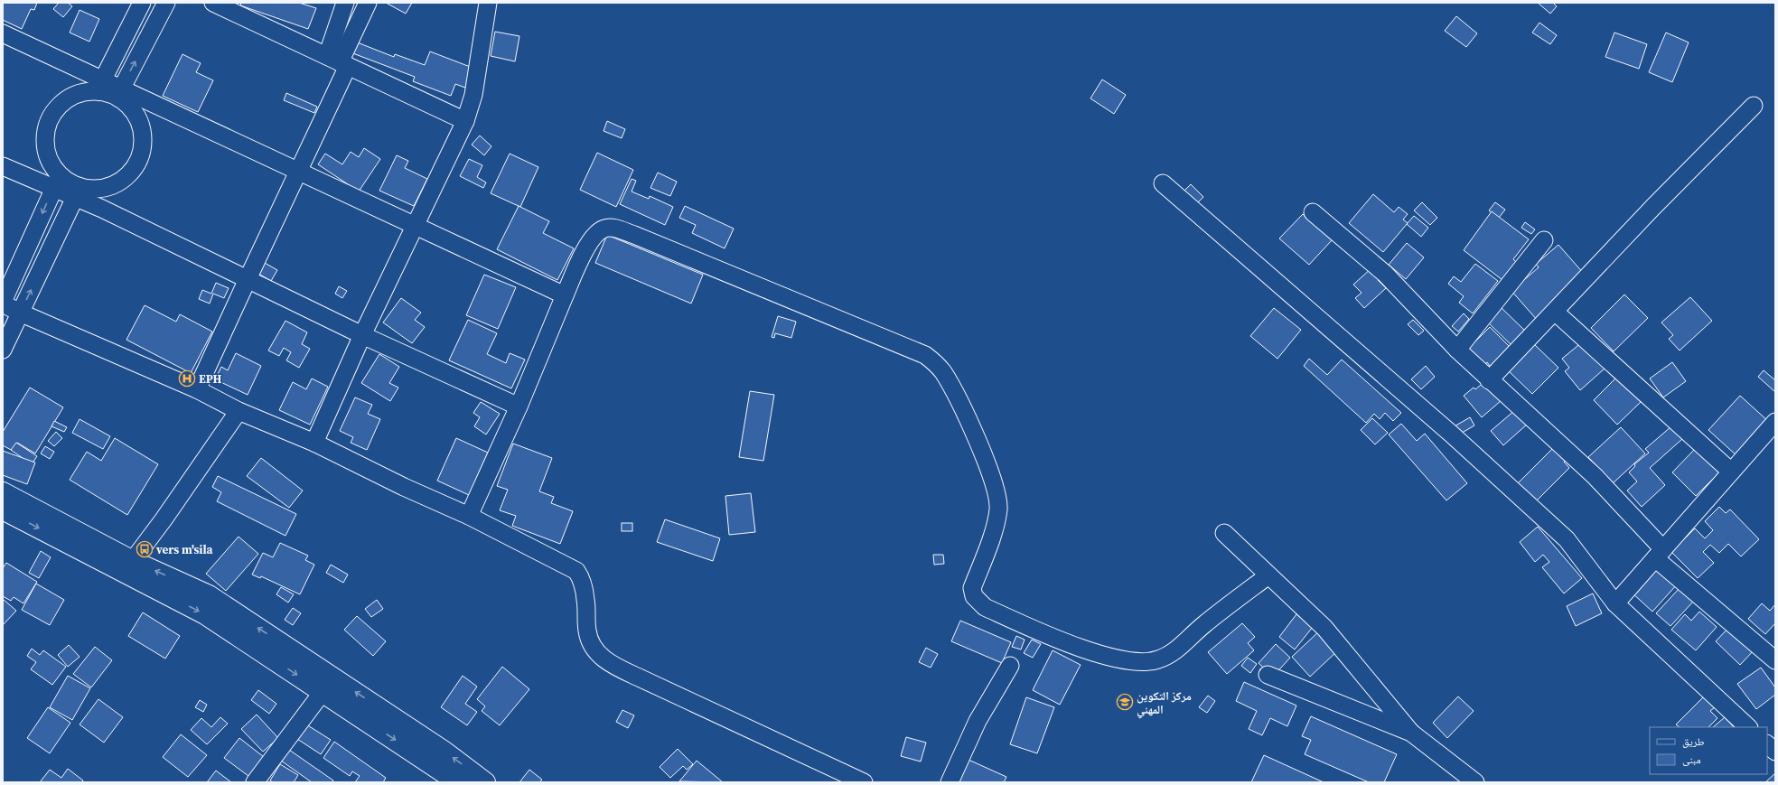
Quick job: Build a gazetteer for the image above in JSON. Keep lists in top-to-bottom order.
{
  "places": {
    "hospital": ["EPH"],
    "bus stop": ["vers m'sila"],
    "school or university": ["مركز التكوين المهني"]
  },
  "legend": ["طريق", "مبنى"]
}
